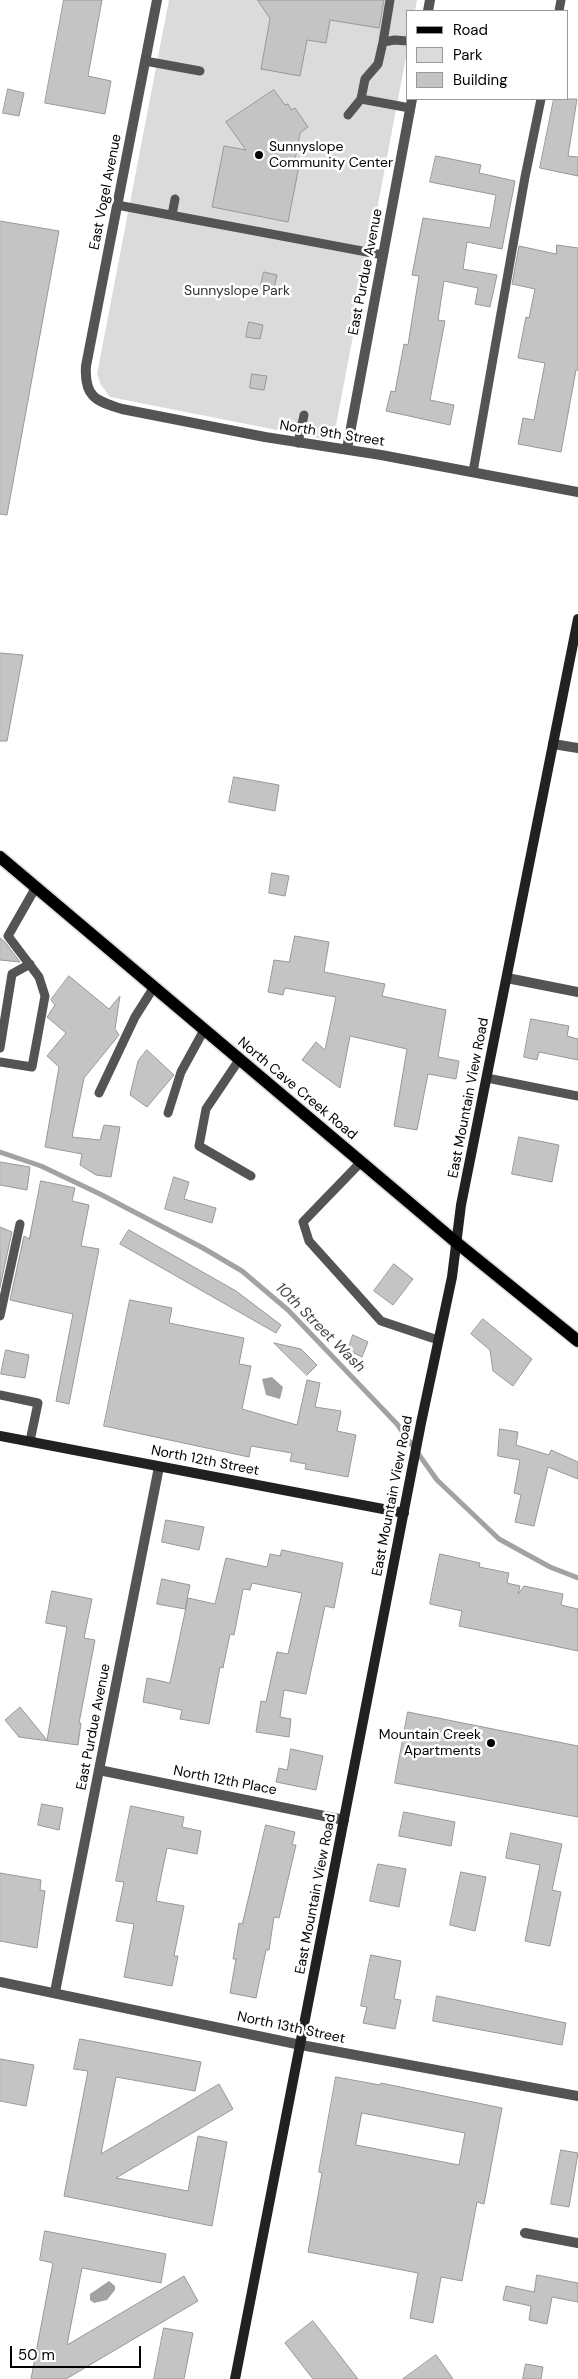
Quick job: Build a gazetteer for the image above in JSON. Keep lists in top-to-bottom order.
{
  "streets": {
    "main road": ["North Cave Creek Road"],
    "street": [
      "East Vogel Avenue",
      "East Purdue Avenue",
      "North 9th Street",
      "East Mountain View Road",
      "North 12th Street",
      "North 12th Place",
      "North 13th Street"
    ]
  },
  "crossings": [
    ["East Vogel Avenue", "North 9th Street"],
    ["East Purdue Avenue", "North 9th Street"],
    ["East Purdue Avenue", "North 12th Street"],
    ["East Purdue Avenue", "North 12th Place"],
    ["East Purdue Avenue", "North 13th Street"],
    ["North Cave Creek Road", "East Mountain View Road"],
    ["East Mountain View Road", "North 12th Street"],
    ["East Mountain View Road", "North 12th Place"],
    ["East Mountain View Road", "North 13th Street"]
  ],
  "water": ["10th Street Wash"],
  "parks": ["Sunnyslope Park"],
  "places": ["Sunnyslope Community Center", "Mountain Creek Apartments"],
  "legend": ["Road", "Park", "Building"],
  "scale_bar": "50 m"
}
